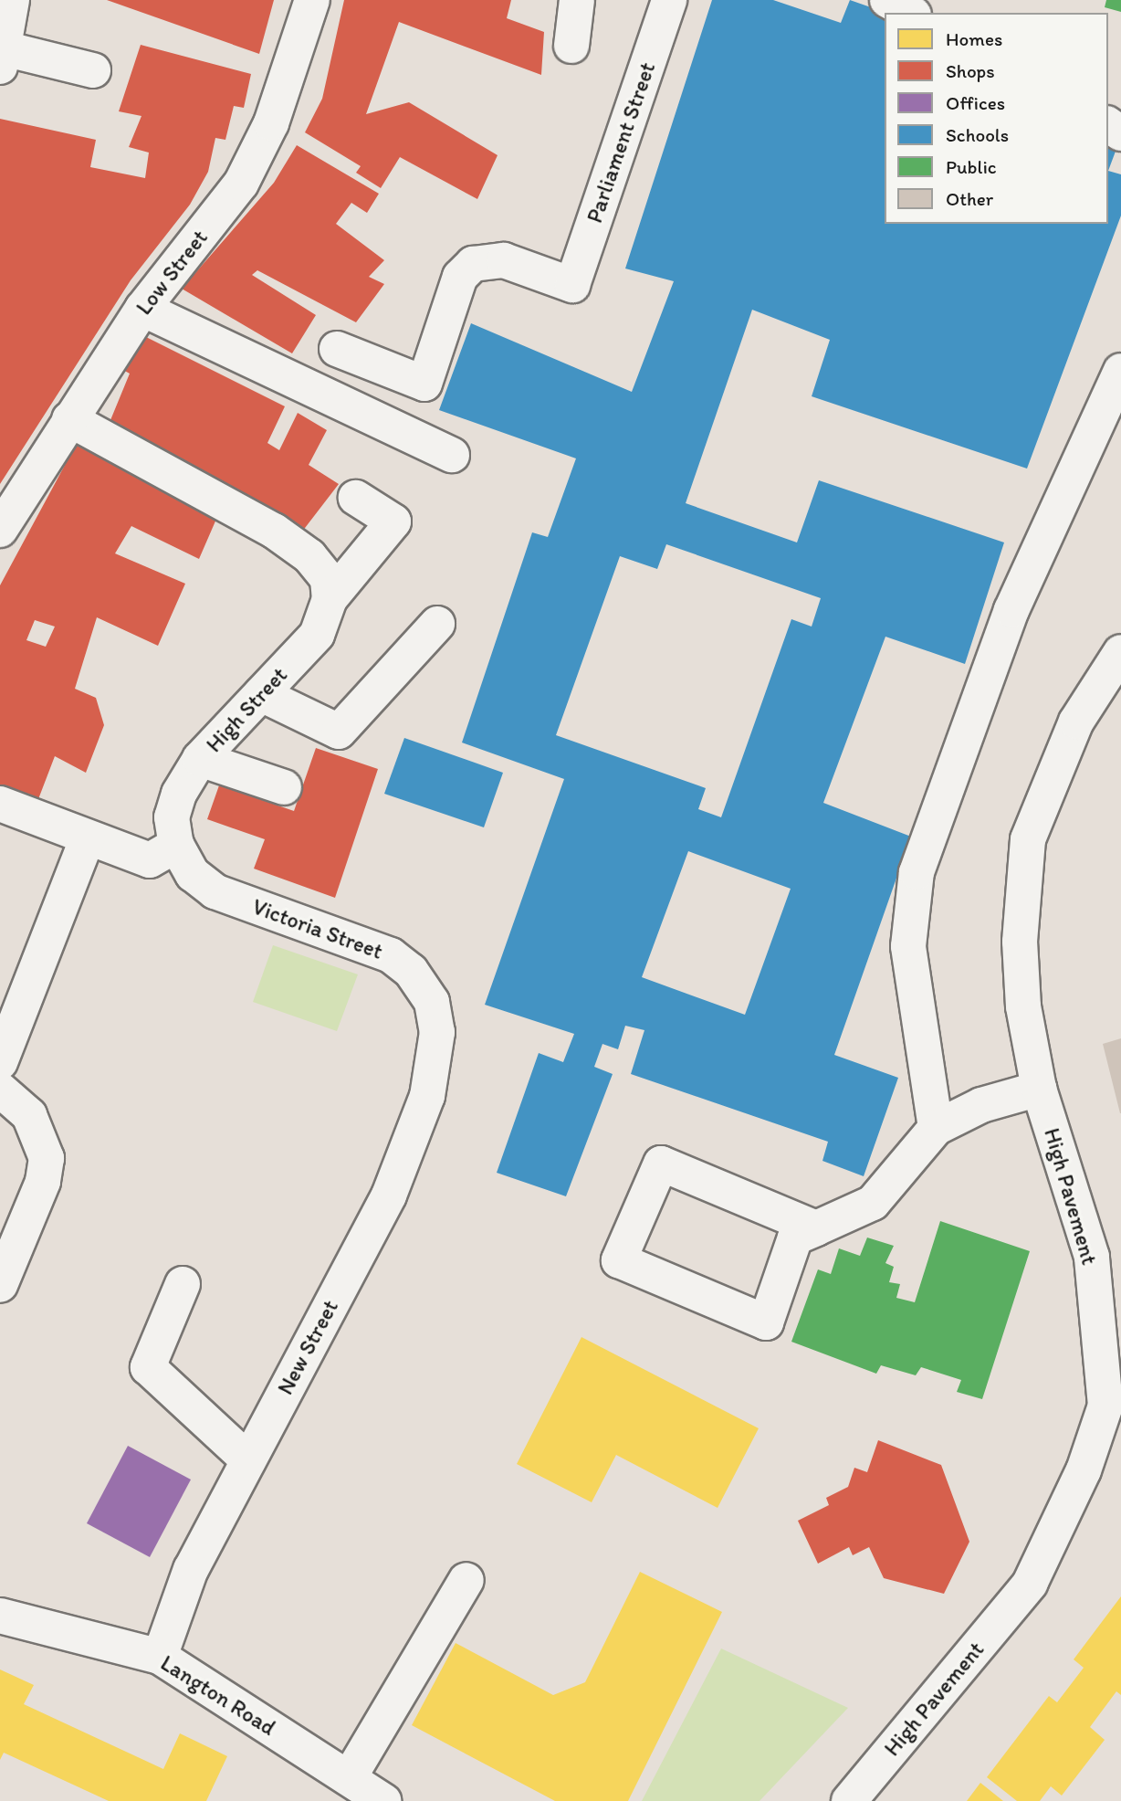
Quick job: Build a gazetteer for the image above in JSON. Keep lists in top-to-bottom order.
{
  "streets": {
    "street": [
      "Parliament Street",
      "Low Street",
      "High Street",
      "Victoria Street",
      "High Pavement",
      "New Street",
      "Langton Road"
    ]
  },
  "crossings": [
    ["High Street", "Victoria Street"],
    ["Victoria Street", "New Street"],
    ["New Street", "Langton Road"]
  ],
  "legend": [
    "Homes",
    "Shops",
    "Offices",
    "Schools",
    "Public",
    "Other"
  ]
}
